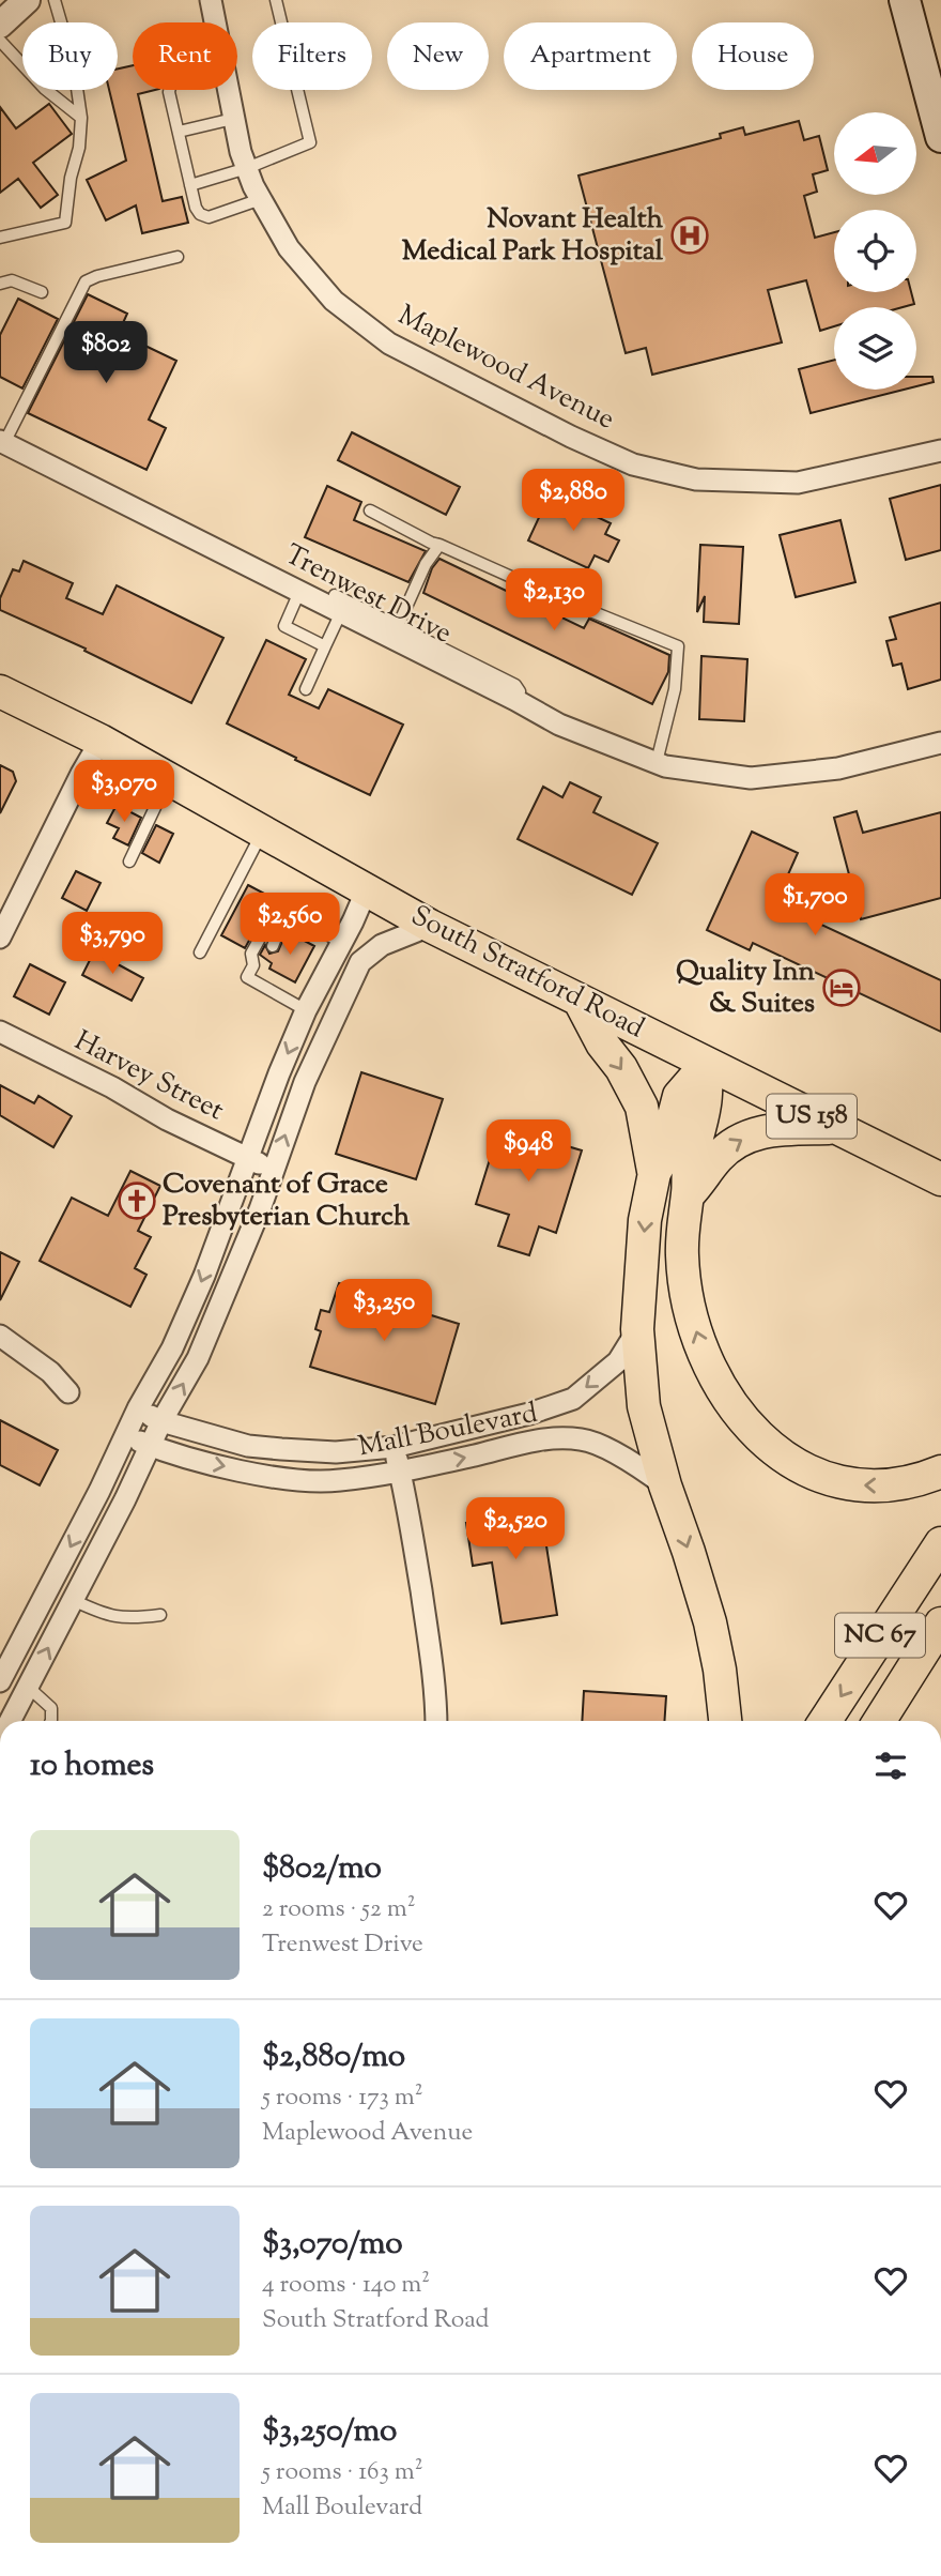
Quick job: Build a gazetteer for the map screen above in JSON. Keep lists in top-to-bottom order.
{
  "streets": {
    "main road": ["South Stratford Road", "US 158", "NC 67"],
    "street": [
      "Maplewood Avenue",
      "Trenwest Drive",
      "Harvey Street",
      "Mall Boulevard"
    ]
  },
  "places": {
    "hospital": ["Novant Health Medical Park Hospital"],
    "hotel": ["Quality Inn & Suites"],
    "church": ["Covenant of Grace Presbyterian Church"]
  },
  "north": "left",
  "page": {
    "chip": [
      "Buy",
      "Rent",
      "Filters",
      "New",
      "Apartment",
      "House"
    ],
    "price": [
      "$802",
      "$2,880",
      "$2,130",
      "$3,070",
      "$1,700",
      "$2,560",
      "$3,790",
      "$948",
      "$3,250",
      "$2,520"
    ],
    "heading": "10 homes",
    "list": [
      {
        "name": "$802/mo",
        "note": "2 rooms · 52 m² · Trenwest Drive"
      },
      {
        "name": "$2,880/mo",
        "note": "5 rooms · 173 m² · Maplewood Avenue"
      },
      {
        "name": "$3,070/mo",
        "note": "4 rooms · 140 m² · South Stratford Road"
      },
      {
        "name": "$3,250/mo",
        "note": "5 rooms · 163 m² · Mall Boulevard"
      }
    ]
  }
}
